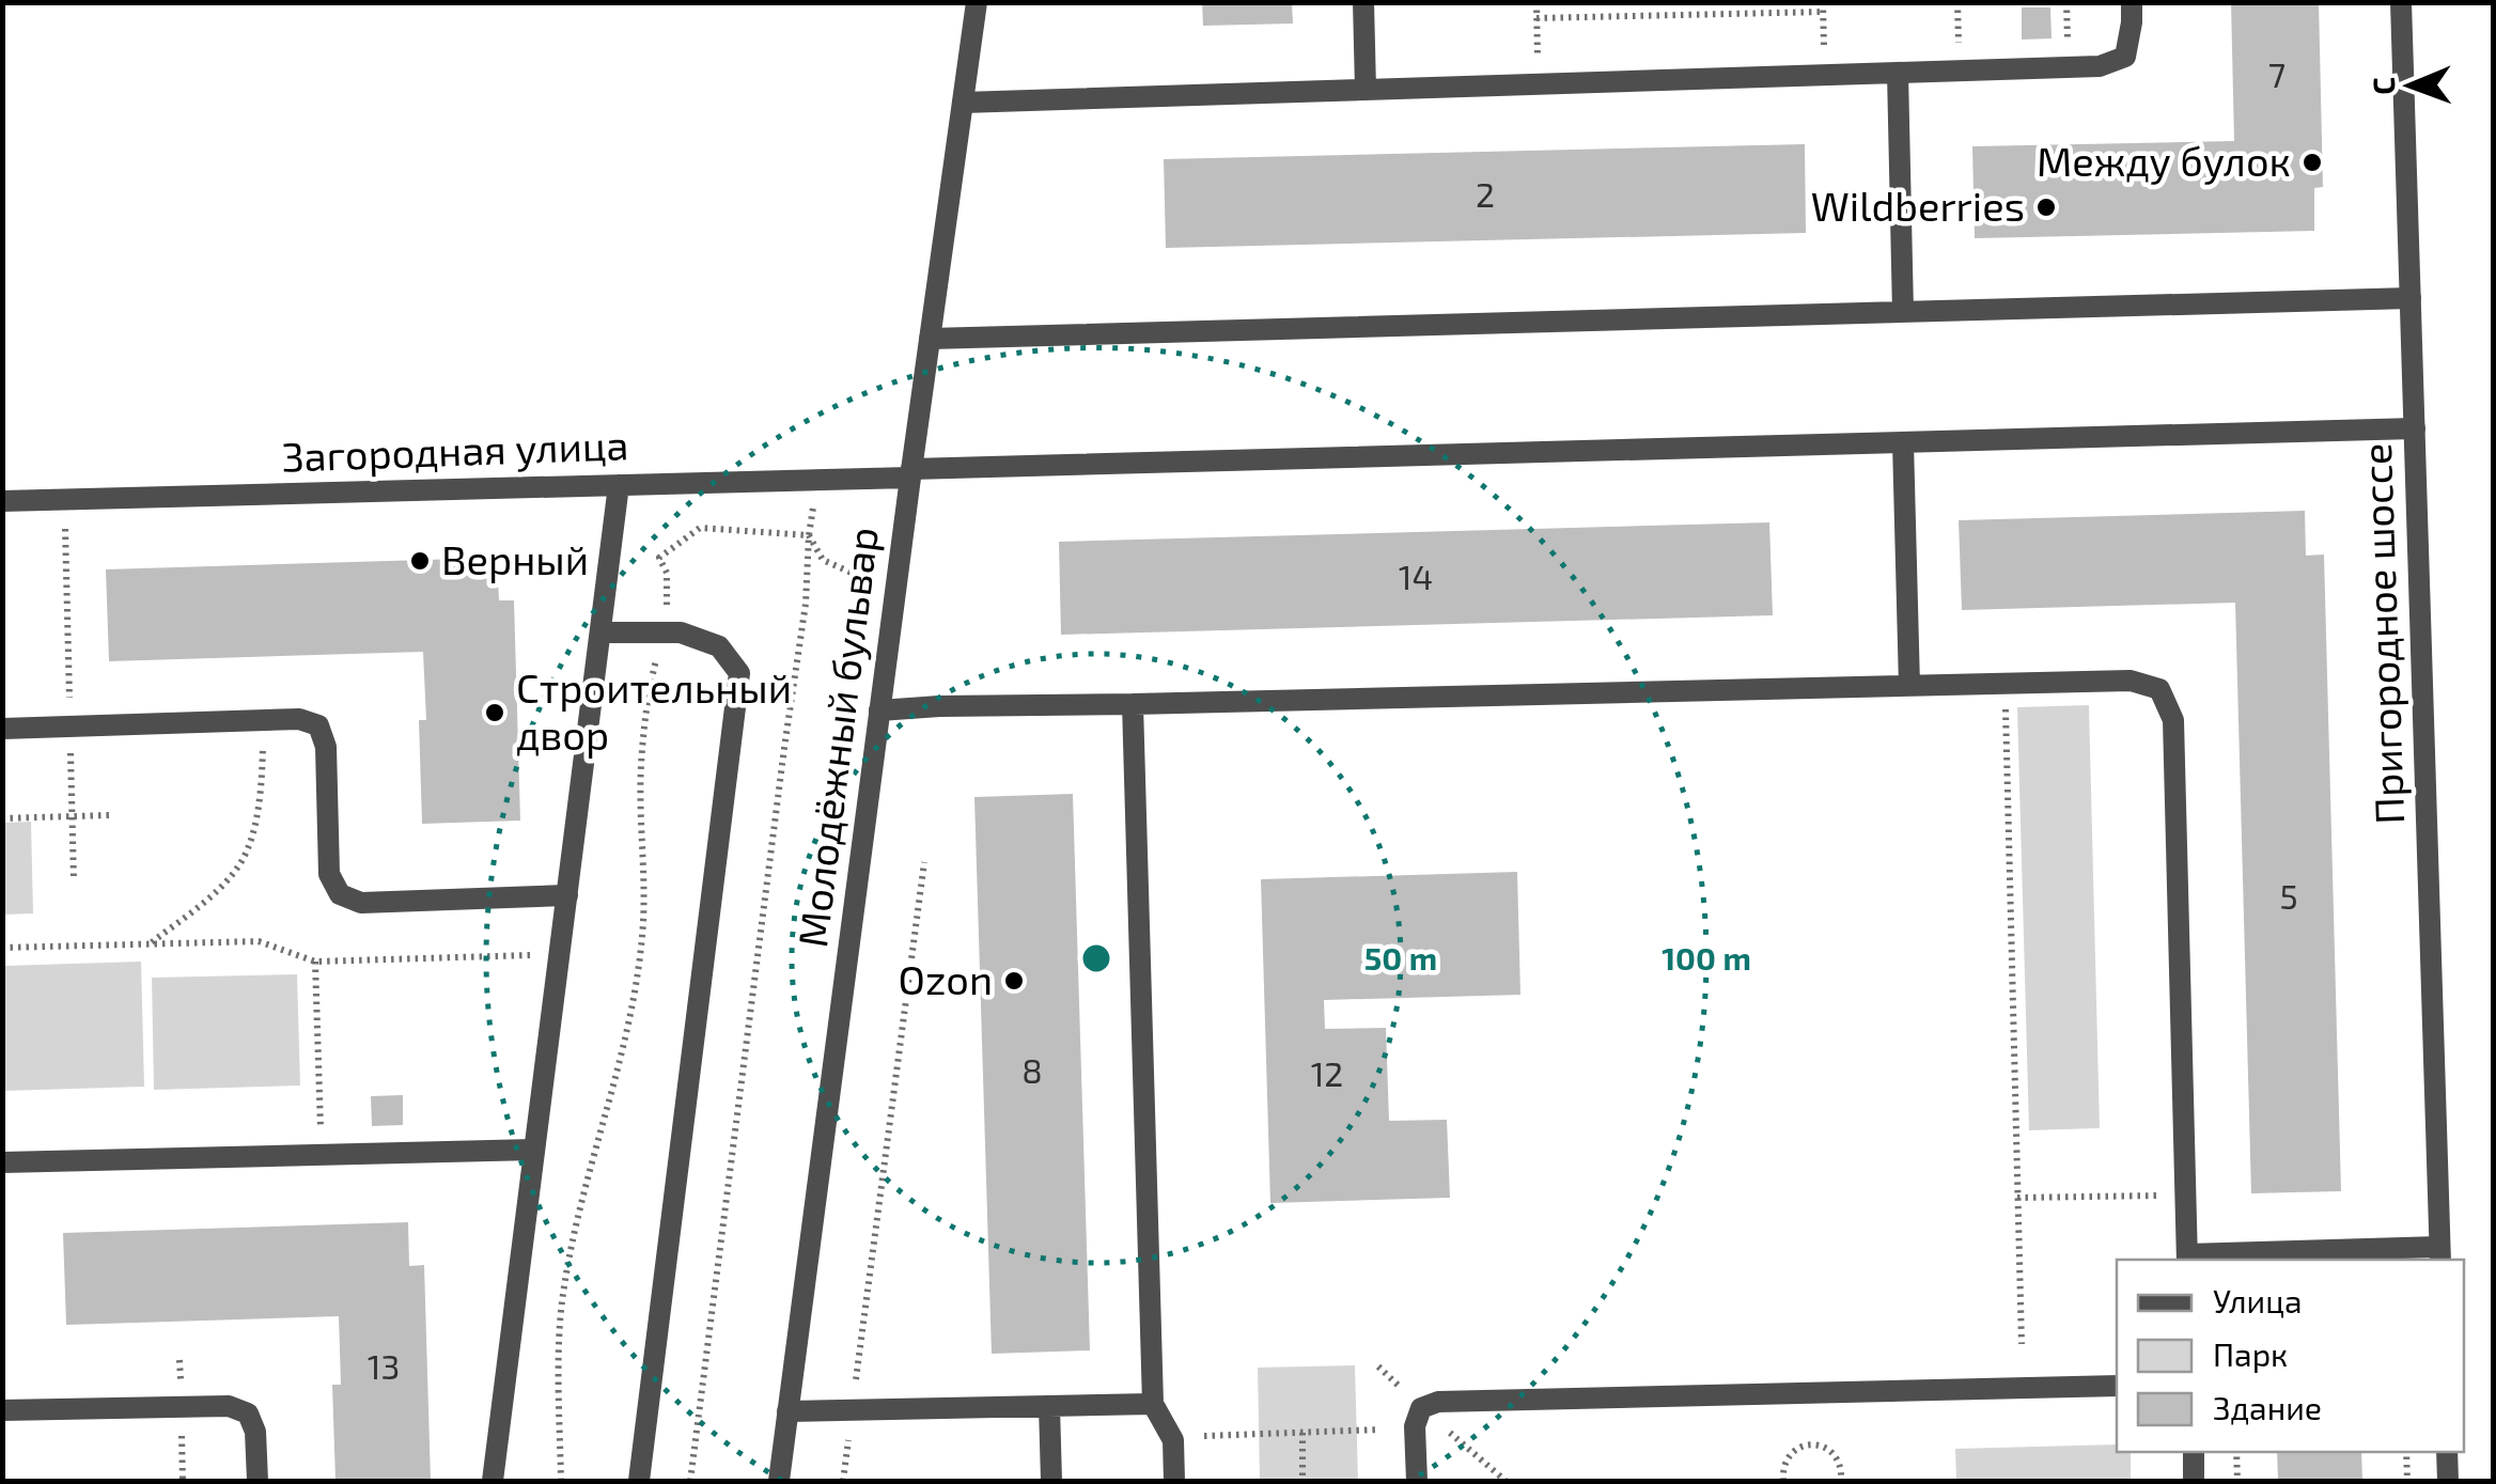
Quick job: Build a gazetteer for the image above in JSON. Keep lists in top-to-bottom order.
{
  "streets": {
    "street": ["Загородная улица", "Пригородное шоссе", "Молодёжный бульвар"]
  },
  "crossings": [
    ["Загородная улица", "Пригородное шоссе"],
    ["Загородная улица", "Молодёжный бульвар"]
  ],
  "places": [
    "Между булок",
    "Wildberries",
    "Верный",
    "Строительный двор",
    "Ozon"
  ],
  "house_numbers": [
    "7",
    "2",
    "14",
    "5",
    "8",
    "12",
    "13"
  ],
  "legend": ["Улица", "Парк", "Здание"],
  "north": "left",
  "rings": ["50 m", "100 m"]
}
